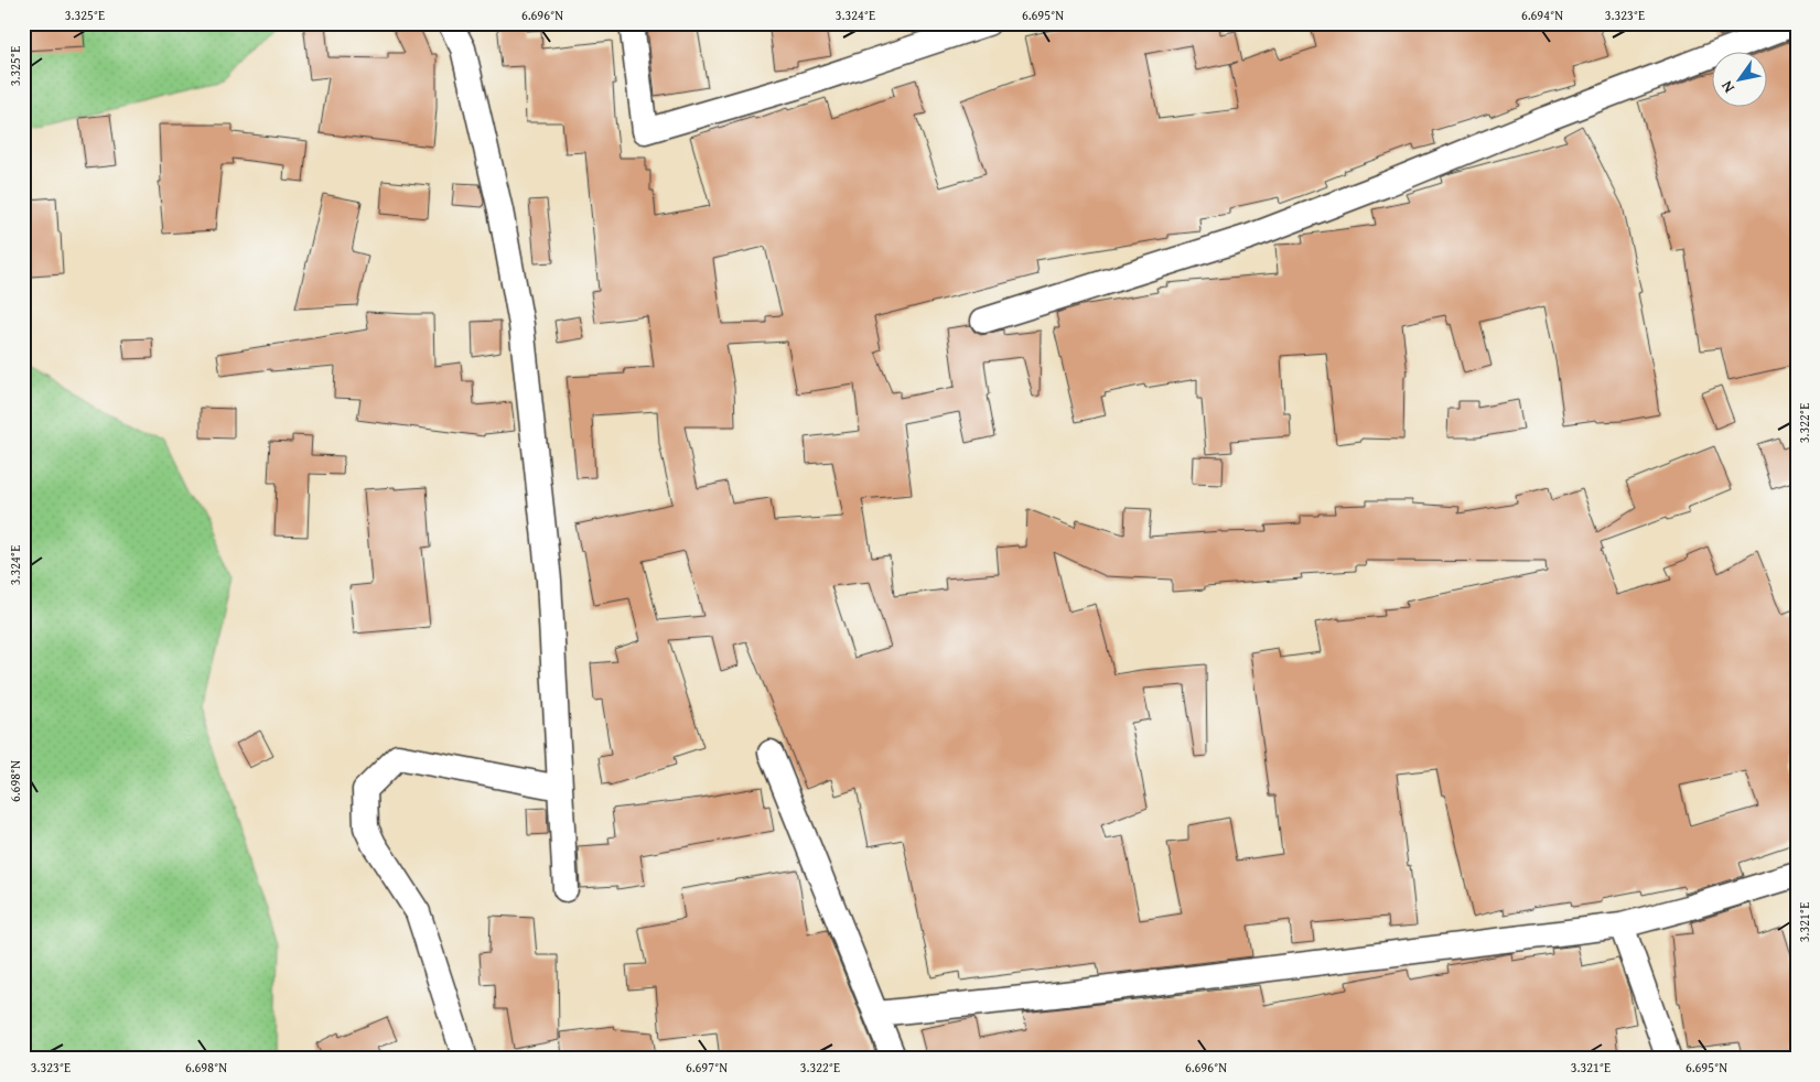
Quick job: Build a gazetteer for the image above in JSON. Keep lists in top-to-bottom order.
{
  "north": "bottom left",
  "coordinates": [
    "3.325°E",
    "6.696°N",
    "3.324°E",
    "6.695°N",
    "6.694°N",
    "3.323°E",
    "3.322°E",
    "6.698°N",
    "3.321°E",
    "6.697°N"
  ]
}
